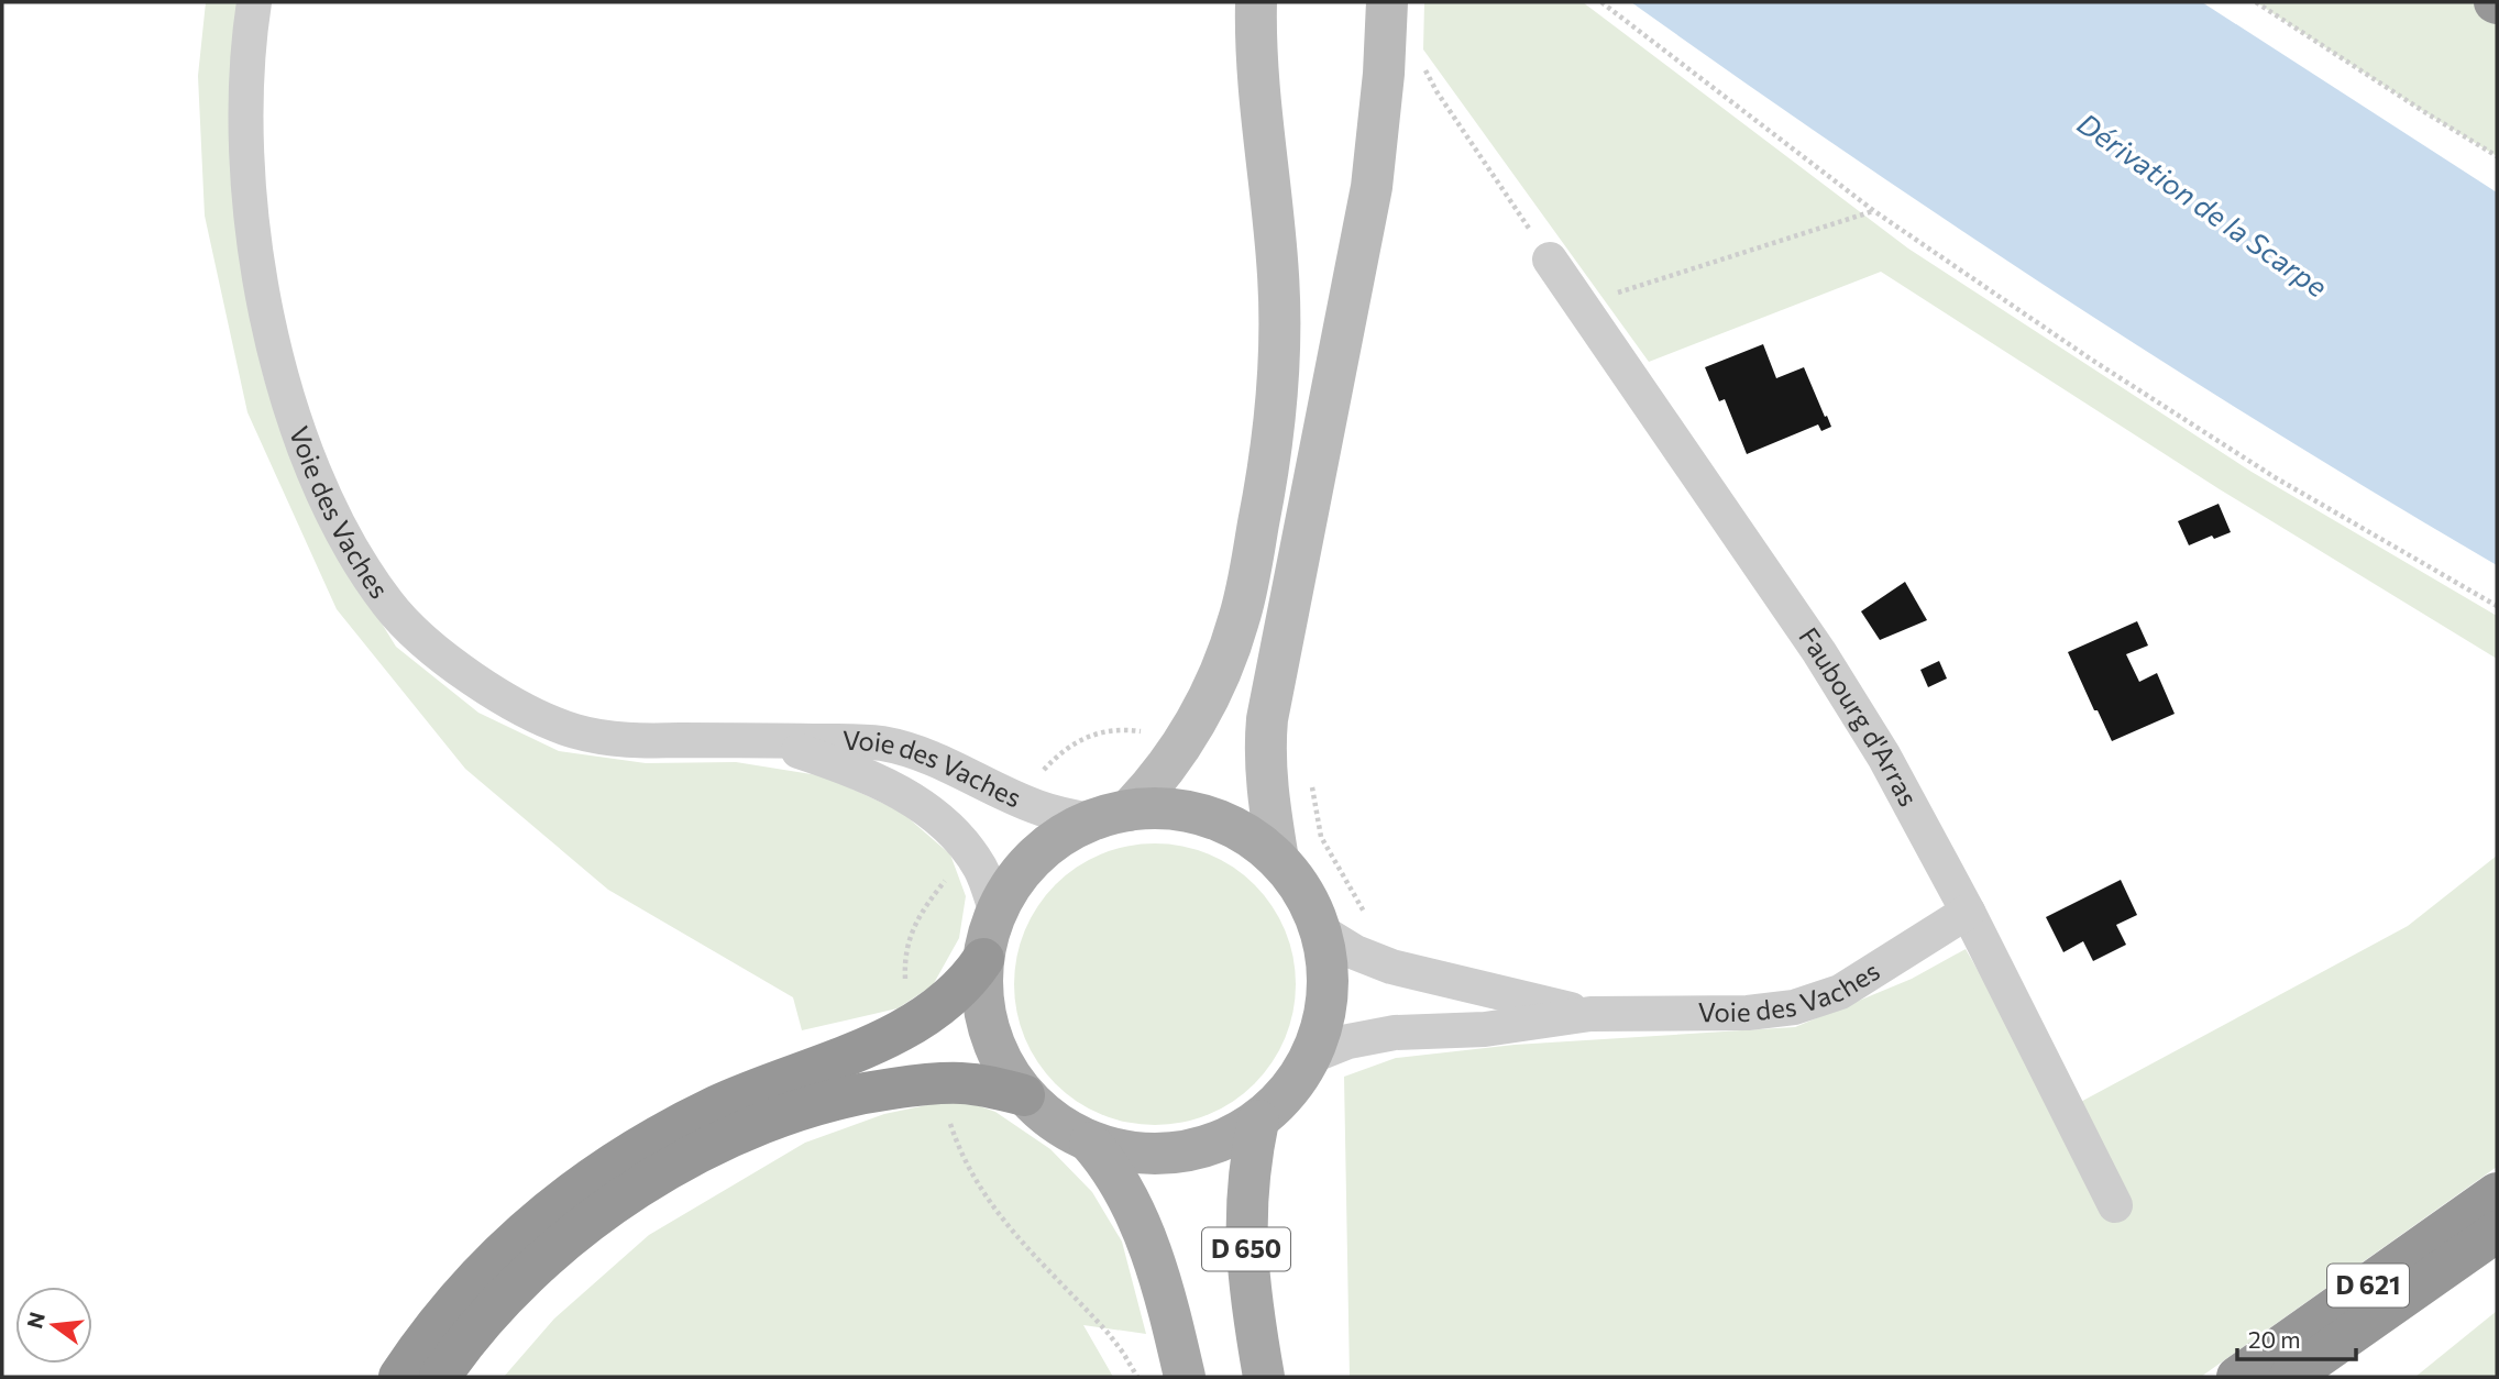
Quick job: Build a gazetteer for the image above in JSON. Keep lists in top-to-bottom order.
{
  "streets": {
    "highway": ["D 621"],
    "main road": ["D 650"],
    "street": ["Voie des Vaches", "Faubourg d'Arras"]
  },
  "crossings": [
    ["Voie des Vaches", "Faubourg d'Arras"]
  ],
  "water": ["Dérivation de la Scarpe"],
  "scale_bar": "20 m",
  "north": "left"
}
